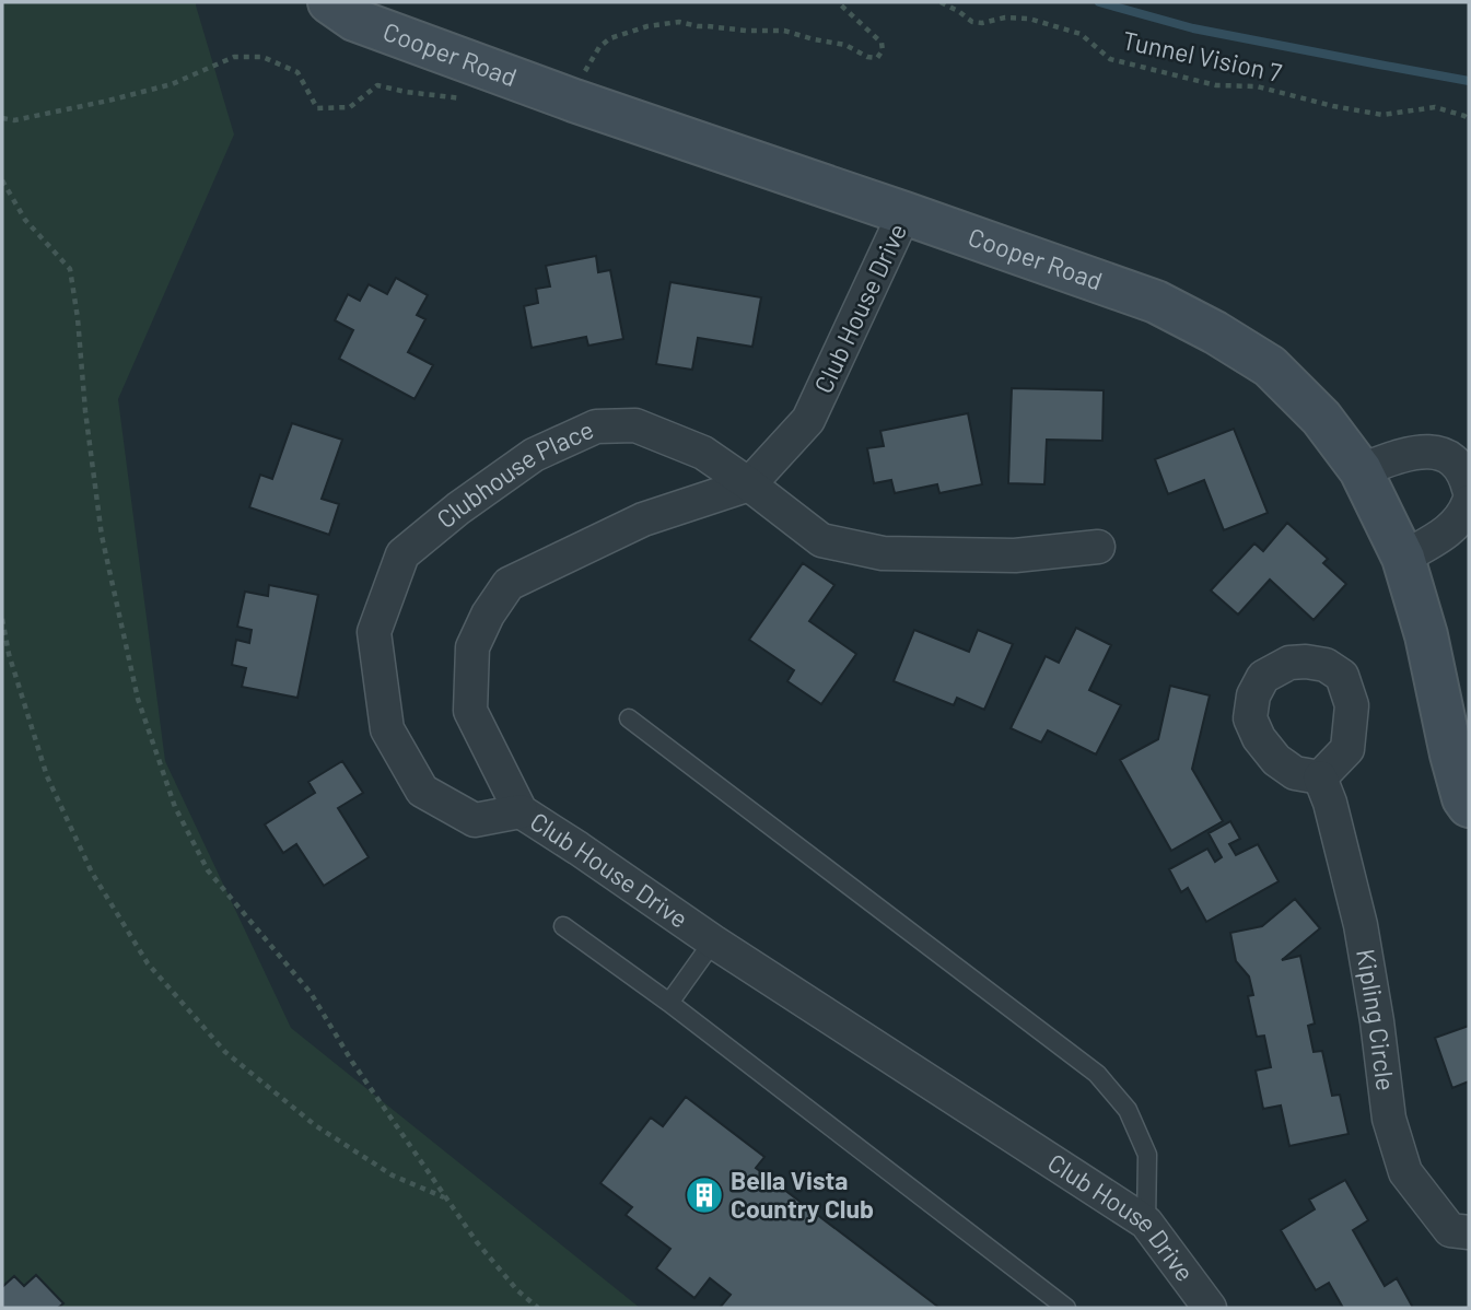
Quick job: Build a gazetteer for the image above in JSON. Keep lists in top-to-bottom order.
{
  "streets": {
    "street": [
      "Cooper Road",
      "Club House Drive",
      "Clubhouse Place",
      "Kipling Circle"
    ],
    "path": ["Tunnel Vision 7"]
  },
  "crossings": [
    ["Cooper Road", "Club House Drive"],
    ["Club House Drive", "Clubhouse Place"]
  ],
  "places": {
    "building": ["Bella Vista Country Club"]
  }
}
